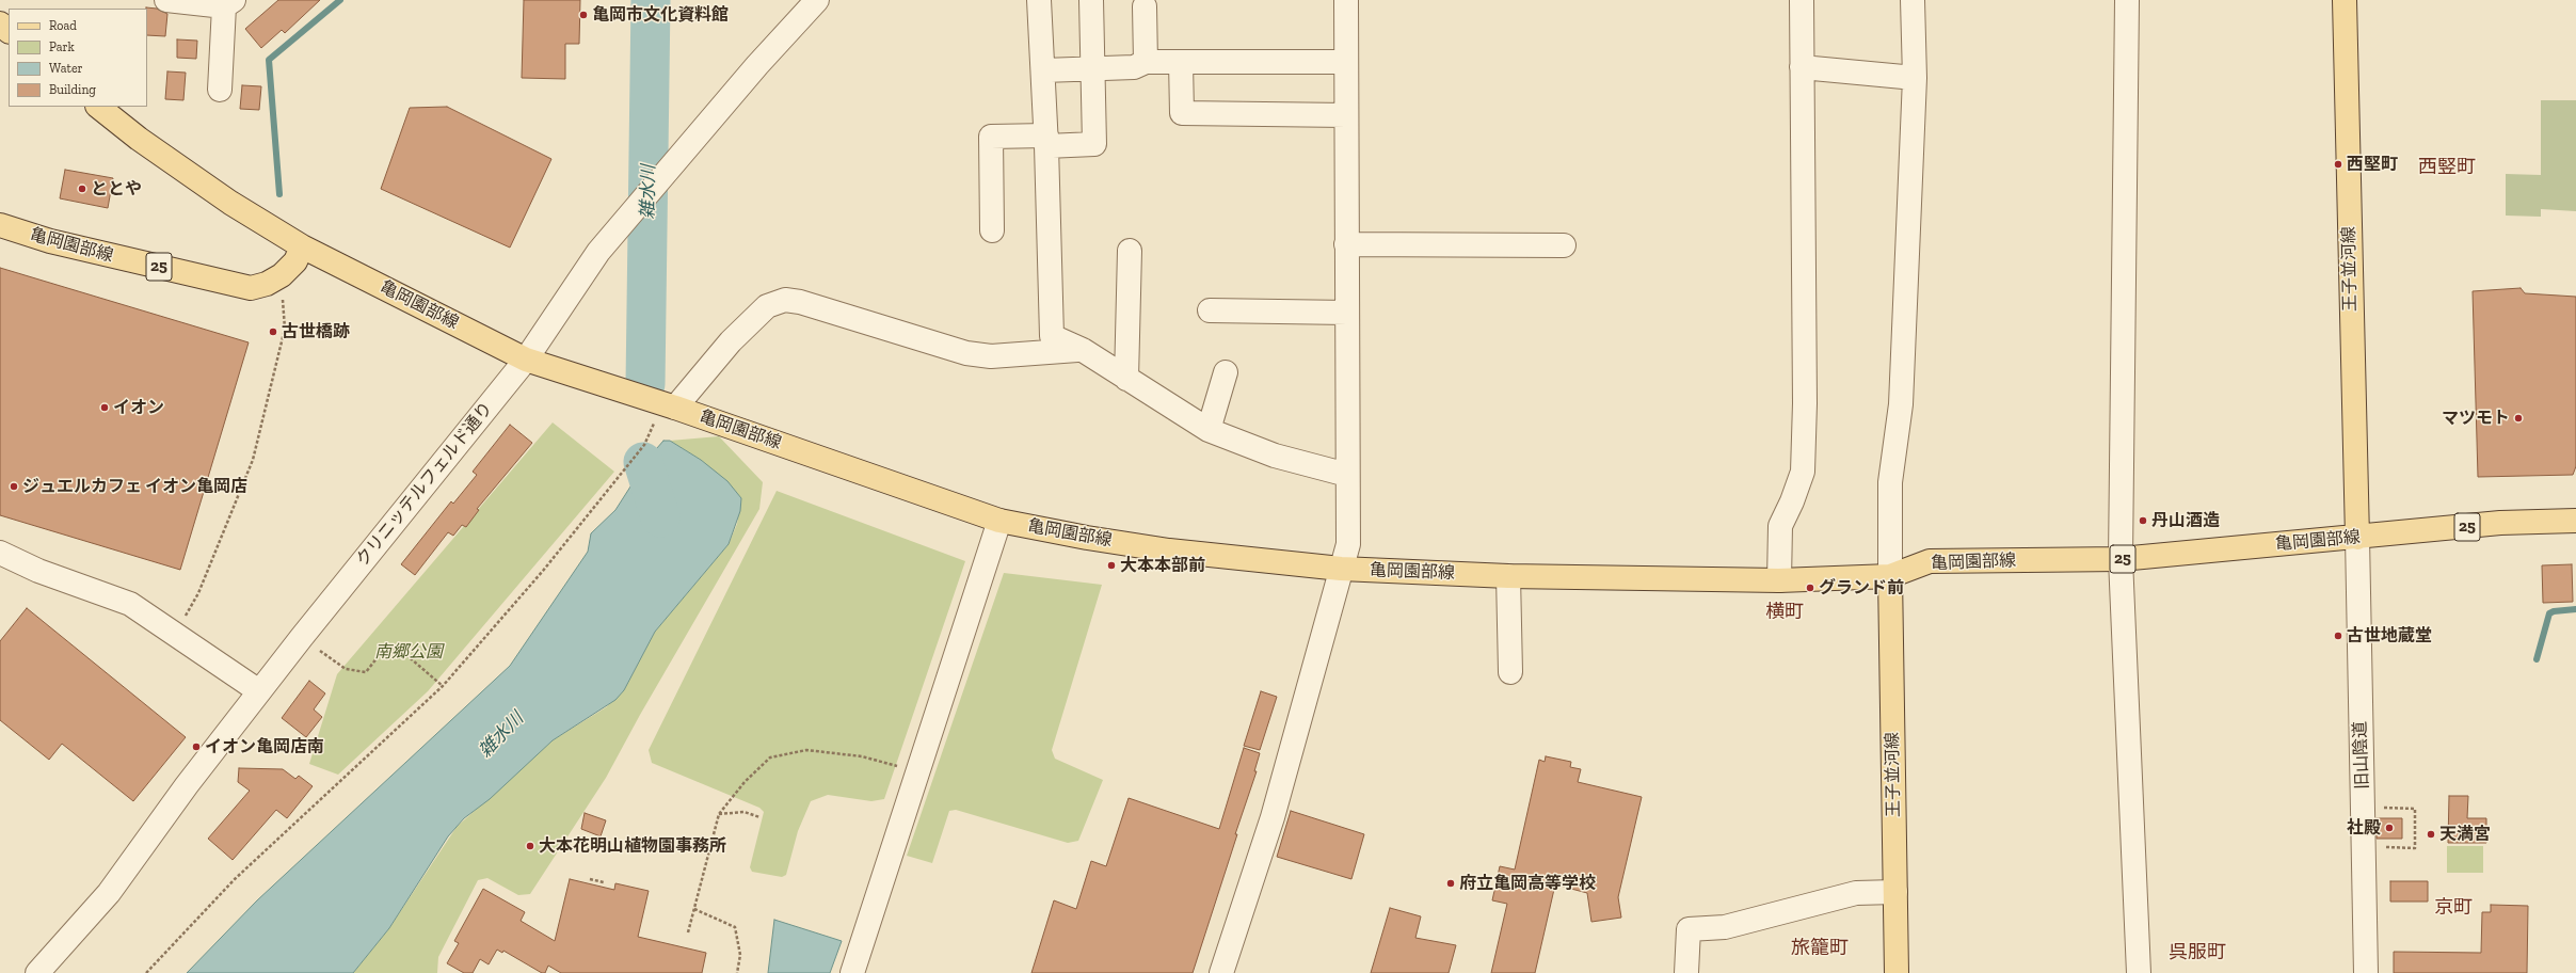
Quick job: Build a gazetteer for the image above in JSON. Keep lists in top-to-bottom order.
{
  "streets": {
    "main road": ["亀岡園部線", "25", "王子並河線"],
    "street": ["クリニッテルフェルド通り", "旧山陰道"]
  },
  "crossings": [
    ["亀岡園部線", "王子並河線"],
    ["亀岡園部線", "クリニッテルフェルド通り"],
    ["亀岡園部線", "旧山陰道"],
    ["王子並河線", "旧山陰道"]
  ],
  "districts": [
    "西竪町",
    "横町",
    "京町",
    "旅籠町",
    "呉服町"
  ],
  "water": ["雑水川"],
  "parks": ["南郷公園"],
  "places": [
    "亀岡市文化資料館",
    "西堅町",
    "ととや",
    "古世橋跡",
    "イオン",
    "マツモト",
    "ジュエルカフェ イオン亀岡店",
    "丹山酒造",
    "大本本部前",
    "グランド前",
    "古世地蔵堂",
    "イオン亀岡店南",
    "社殿",
    "天満宮",
    "大本花明山植物園事務所",
    "府立亀岡高等学校"
  ],
  "legend": [
    "Road",
    "Park",
    "Water",
    "Building"
  ]
}
